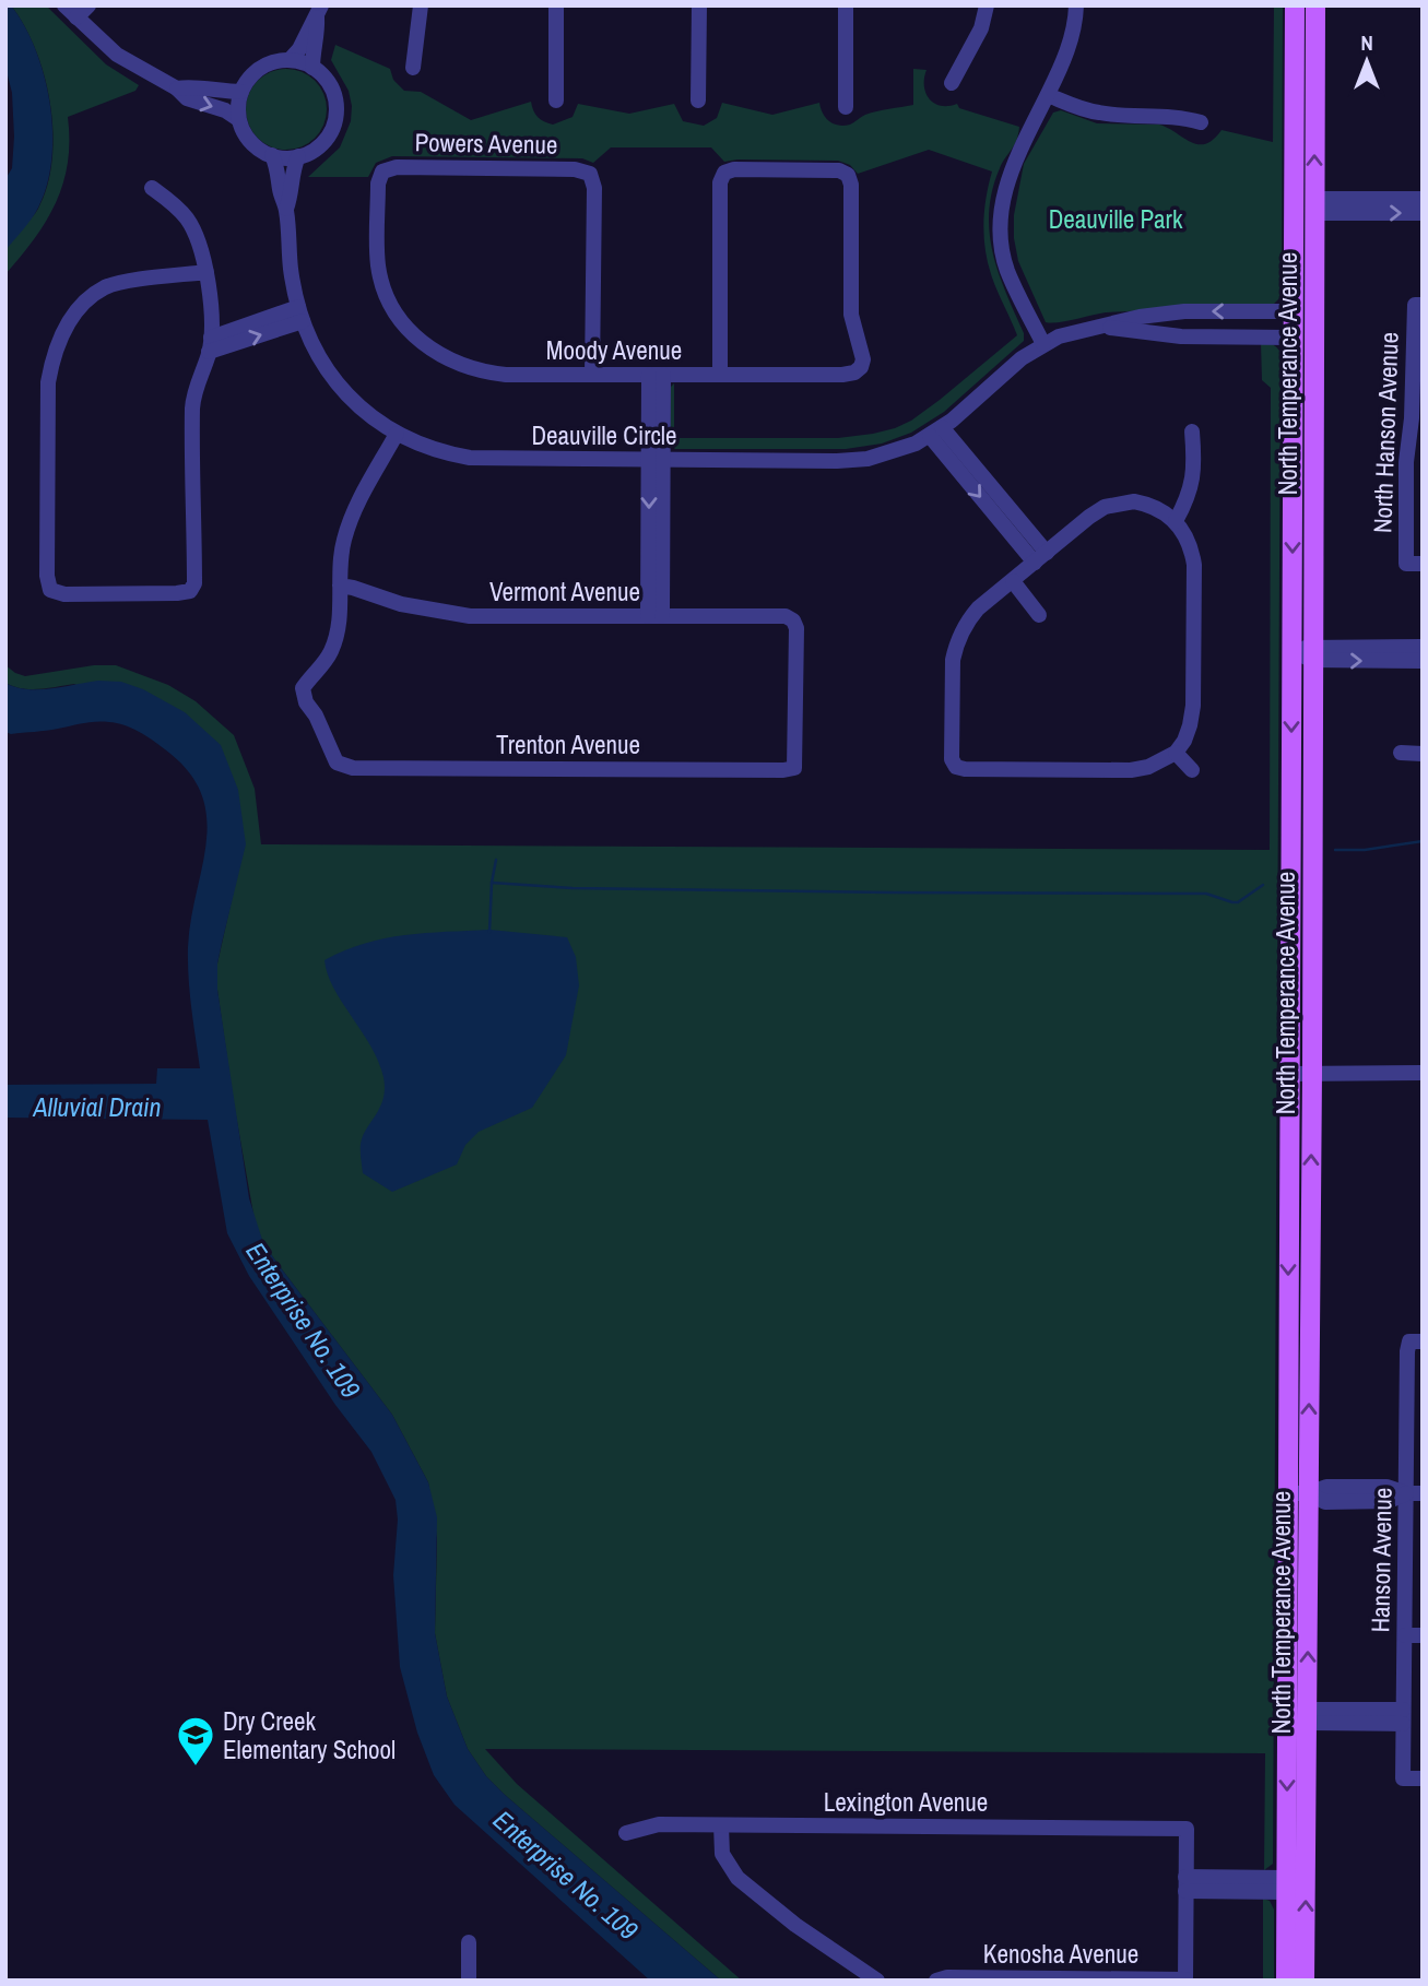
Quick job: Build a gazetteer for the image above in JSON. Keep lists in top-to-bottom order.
{
  "streets": {
    "main road": ["North Temperance Avenue"],
    "street": [
      "Powers Avenue",
      "Moody Avenue",
      "North Hanson Avenue",
      "Deauville Circle",
      "Vermont Avenue",
      "Trenton Avenue",
      "Hanson Avenue",
      "Lexington Avenue",
      "Kenosha Avenue"
    ]
  },
  "crossings": [
    ["Powers Avenue", "Moody Avenue"],
    ["North Temperance Avenue", "Deauville Circle"],
    ["Vermont Avenue", "Trenton Avenue"]
  ],
  "water": ["Alluvial Drain", "Enterprise No. 109"],
  "parks": ["Deauville Park"],
  "places": {
    "school or university": ["Dry Creek Elementary School"]
  },
  "north": "top"
}
